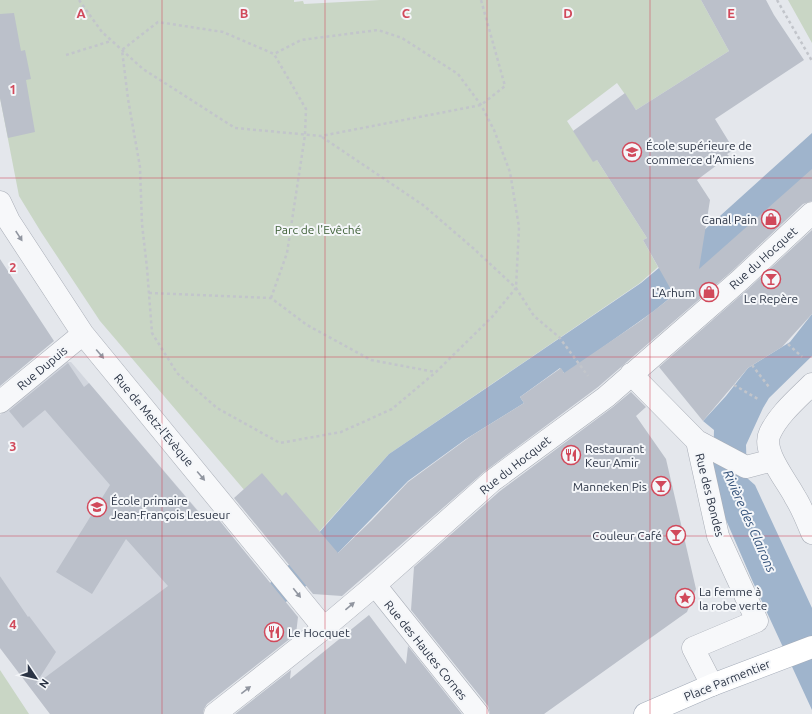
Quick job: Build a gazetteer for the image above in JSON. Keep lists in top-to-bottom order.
{
  "streets": {
    "main road": ["Place Parmentier"],
    "street": [
      "Rue du Hocquet",
      "Rue Dupuis",
      "Rue de Metz-l'Evèque",
      "Rue des Bondes",
      "Rue des Hautes Cornes"
    ]
  },
  "crossings": [
    ["Rue du Hocquet", "Rue de Metz-l'Evèque"],
    ["Rue du Hocquet", "Rue des Bondes"],
    ["Rue du Hocquet", "Rue des Hautes Cornes"],
    ["Rue Dupuis", "Rue de Metz-l'Evèque"],
    ["Rue des Bondes", "Place Parmentier"]
  ],
  "one_way": ["Rue de Metz-l'Evèque"],
  "water": ["Rivière des Clairons"],
  "parks": ["Parc de l'Evêché"],
  "places": {
    "school or university": ["École supérieure de commerce d'Amiens", "École primaire Jean-François Lesueur"],
    "shop": ["Canal Pain", "L'Arhum"],
    "bar": ["Le Repère", "Manneken Pis", "Couleur Café"],
    "restaurant": ["Restaurant Keur Amir", "Le Hocquet"],
    "place": ["La femme à la robe verte"]
  },
  "north": "bottom right",
  "grid": {
    "columns": [
      "A",
      "B",
      "C",
      "D",
      "E"
    ],
    "rows": [
      "1",
      "2",
      "3",
      "4"
    ]
  }
}
